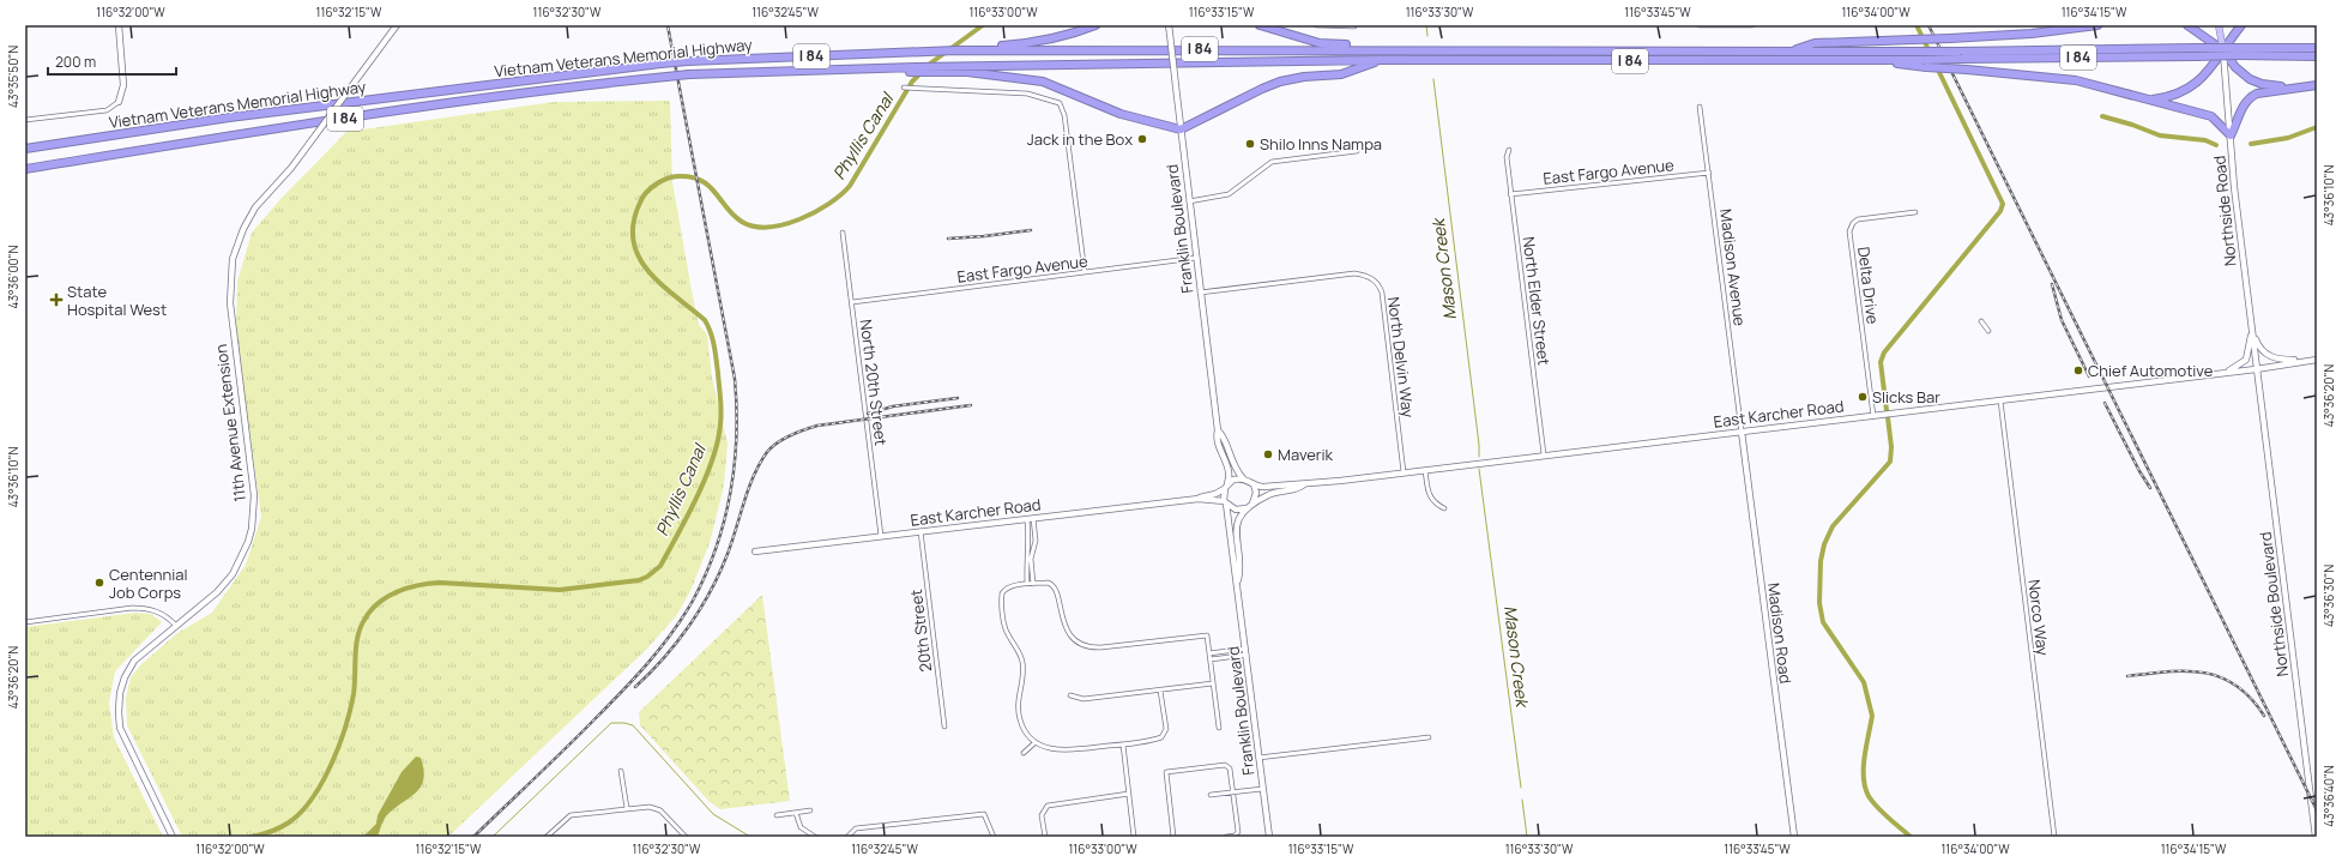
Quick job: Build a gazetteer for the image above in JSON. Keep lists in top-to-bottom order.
{
  "streets": {
    "highway": ["I 84", "Vietnam Veterans Memorial Highway"],
    "main road": [
      "Northside Road",
      "Franklin Boulevard",
      "East Karcher Road",
      "11th Avenue Extension",
      "Northside Boulevard",
      "Madison Road"
    ],
    "street": [
      "East Fargo Avenue",
      "Madison Avenue",
      "Delta Drive",
      "North Elder Street",
      "North Delvin Way",
      "North 20th Street",
      "Norco Way",
      "20th Street"
    ]
  },
  "crossings": [
    ["I 84", "Vietnam Veterans Memorial Highway"],
    ["East Fargo Avenue", "Franklin Boulevard"],
    ["East Fargo Avenue", "Madison Avenue"],
    ["East Fargo Avenue", "North Elder Street"],
    ["East Fargo Avenue", "North 20th Street"],
    ["Northside Road", "East Karcher Road"],
    ["Northside Road", "Northside Boulevard"],
    ["Franklin Boulevard", "North Delvin Way"],
    ["Madison Avenue", "East Karcher Road"],
    ["Madison Avenue", "Madison Road"],
    ["Delta Drive", "East Karcher Road"],
    ["North Elder Street", "East Karcher Road"],
    ["North Delvin Way", "East Karcher Road"],
    ["North 20th Street", "East Karcher Road"],
    ["East Karcher Road", "Northside Boulevard"],
    ["East Karcher Road", "Norco Way"],
    ["East Karcher Road", "20th Street"],
    ["East Karcher Road", "Madison Road"]
  ],
  "water": ["Phyllis Canal", "Mason Creek"],
  "places": {
    "other": [
      "Jack in the Box",
      "Shilo Inns Nampa",
      "Chief Automotive",
      "Slicks Bar",
      "Maverik",
      "Centennial Job Corps"
    ],
    "health": ["State Hospital West"]
  },
  "scale_bar": "200 m",
  "coordinates": [
    "116°32'00\"W",
    "116°32'15\"W",
    "116°32'30\"W",
    "116°32'45\"W",
    "116°33'00\"W",
    "116°33'15\"W",
    "116°33'30\"W",
    "116°33'45\"W",
    "116°34'00\"W",
    "116°34'15\"W",
    "43°35'50\"N",
    "43°36'10\"N",
    "43°36'00\"N",
    "43°36'20\"N",
    "43°36'30\"N",
    "43°36'40\"N"
  ]
}
